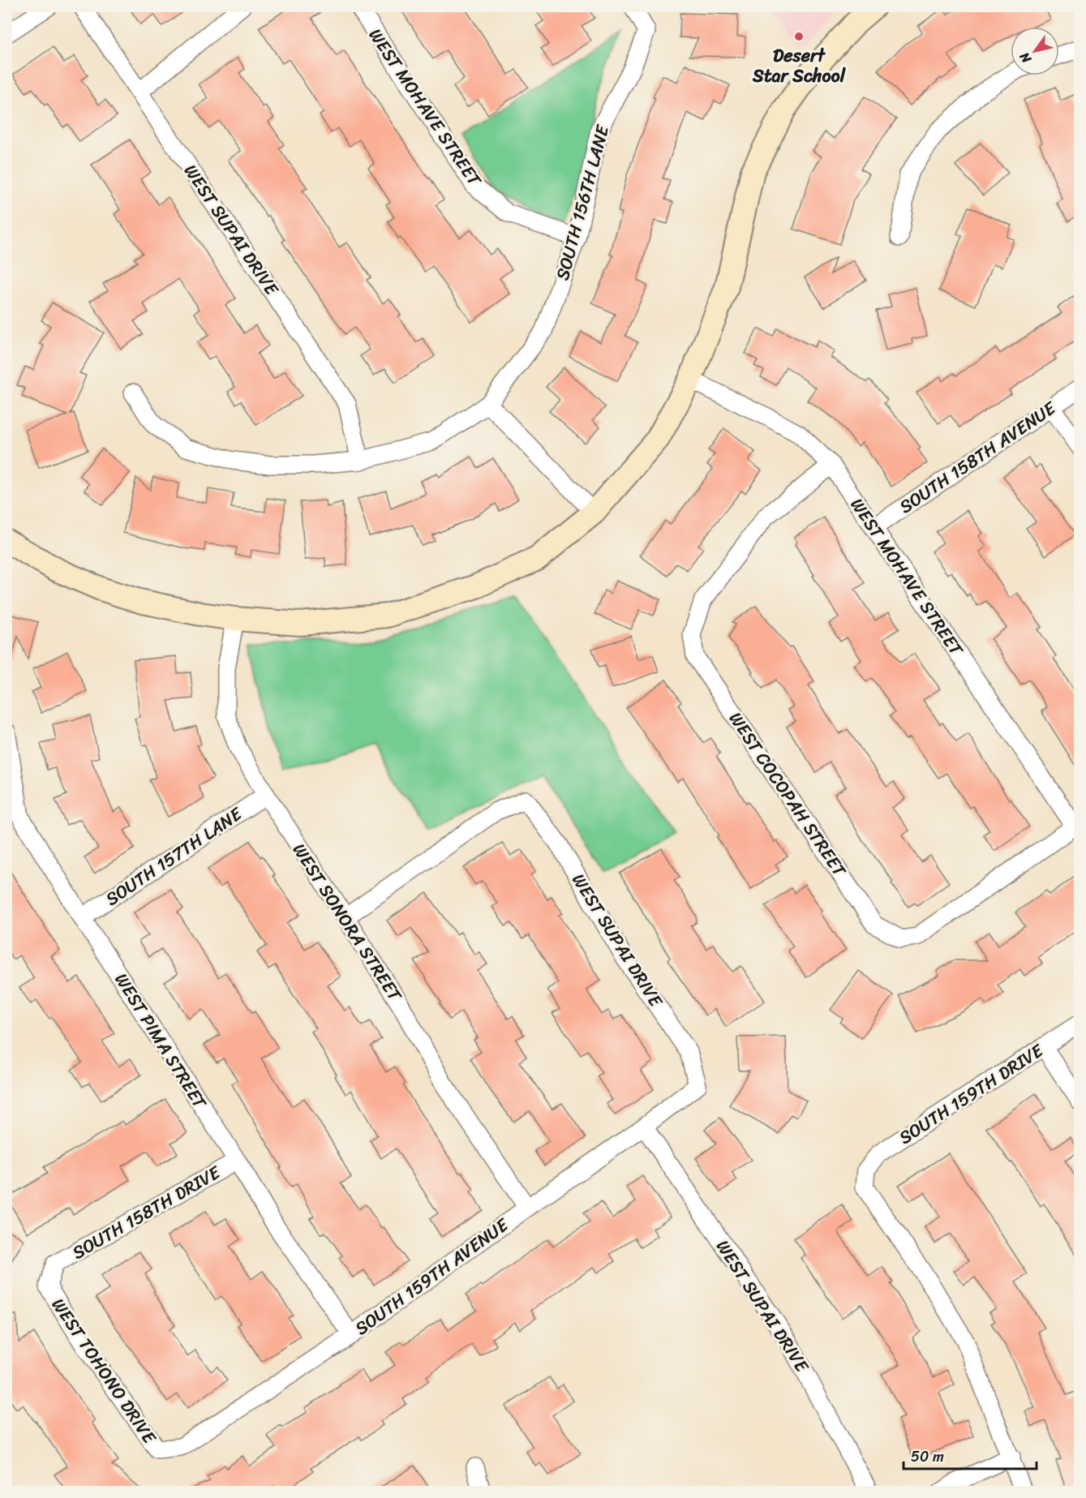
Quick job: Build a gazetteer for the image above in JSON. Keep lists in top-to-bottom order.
{
  "streets": {
    "street": [
      "WEST MOHAVE STREET",
      "SOUTH 156TH LANE",
      "WEST SUPAI DRIVE",
      "SOUTH 158TH AVENUE",
      "WEST COCOPAH STREET",
      "SOUTH 157TH LANE",
      "WEST SONORA STREET",
      "WEST PIMA STREET",
      "SOUTH 159TH DRIVE",
      "SOUTH 158TH DRIVE",
      "SOUTH 159TH AVENUE",
      "WEST TOHONO DRIVE"
    ]
  },
  "crossings": [
    ["WEST MOHAVE STREET", "SOUTH 156TH LANE"],
    ["WEST MOHAVE STREET", "SOUTH 158TH AVENUE"],
    ["WEST MOHAVE STREET", "WEST COCOPAH STREET"],
    ["SOUTH 156TH LANE", "WEST SUPAI DRIVE"],
    ["WEST SUPAI DRIVE", "WEST SONORA STREET"],
    ["WEST SUPAI DRIVE", "SOUTH 159TH AVENUE"],
    ["SOUTH 157TH LANE", "WEST SONORA STREET"],
    ["SOUTH 157TH LANE", "WEST PIMA STREET"],
    ["WEST SONORA STREET", "SOUTH 159TH AVENUE"],
    ["WEST PIMA STREET", "SOUTH 158TH DRIVE"],
    ["WEST PIMA STREET", "SOUTH 159TH AVENUE"],
    ["SOUTH 158TH DRIVE", "WEST TOHONO DRIVE"],
    ["SOUTH 159TH AVENUE", "WEST TOHONO DRIVE"]
  ],
  "places": ["Desert Star School"],
  "scale_bar": "50 m",
  "north": "bottom left"
}
